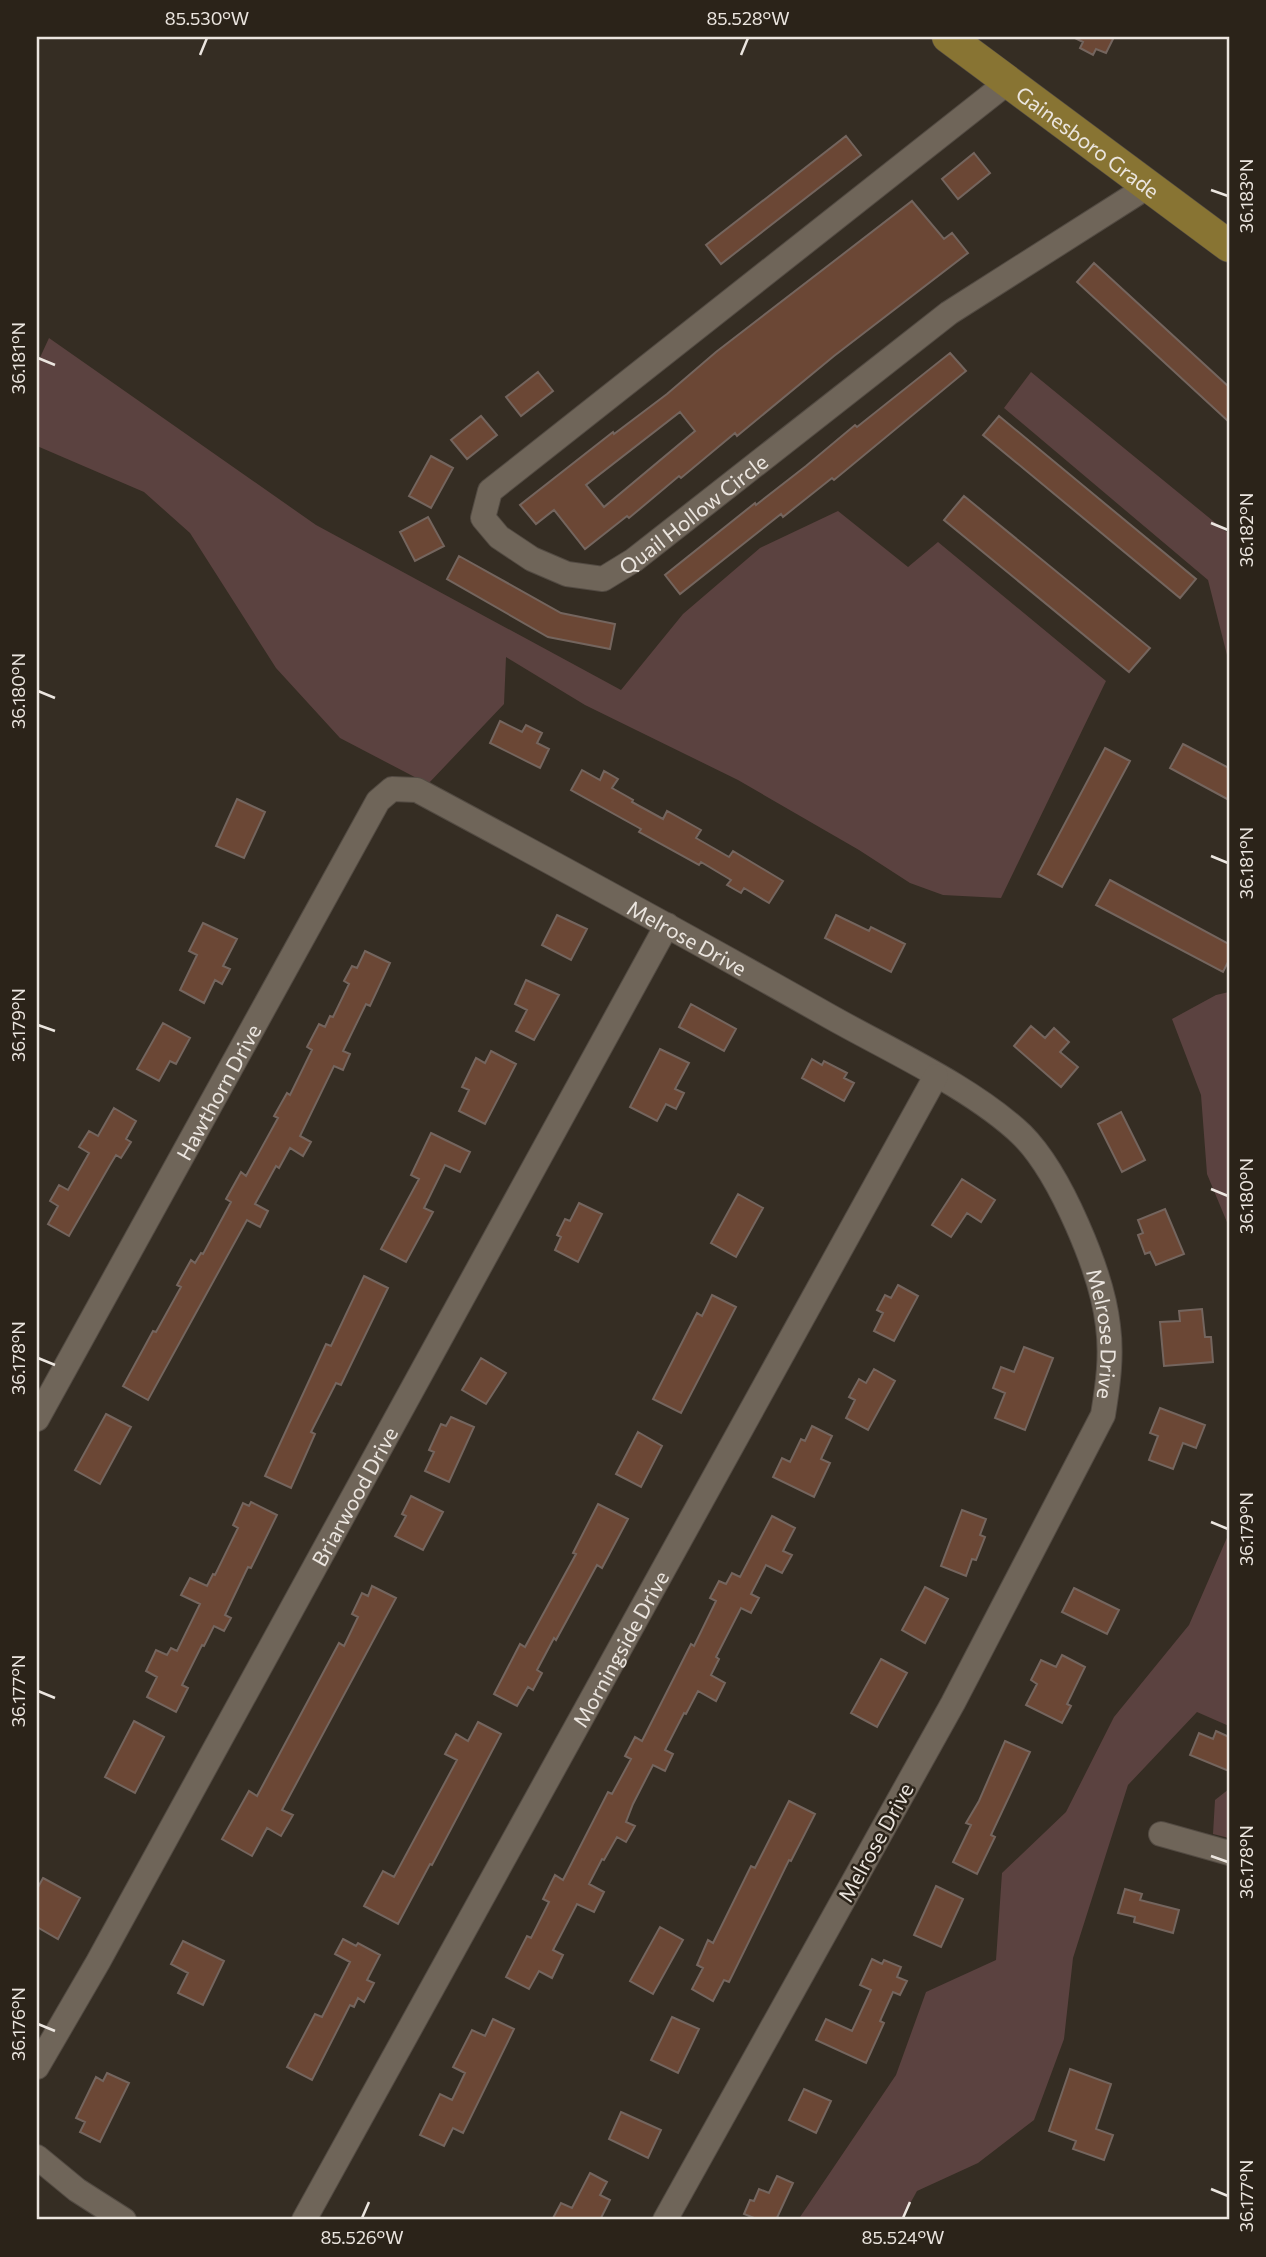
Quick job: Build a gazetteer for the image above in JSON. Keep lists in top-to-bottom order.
{
  "streets": {
    "main road": ["Gainesboro Grade"],
    "street": [
      "Quail Hollow Circle",
      "Melrose Drive",
      "Hawthorn Drive",
      "Briarwood Drive",
      "Morningside Drive"
    ]
  },
  "crossings": [
    ["Gainesboro Grade", "Quail Hollow Circle"],
    ["Melrose Drive", "Hawthorn Drive"],
    ["Melrose Drive", "Briarwood Drive"],
    ["Melrose Drive", "Morningside Drive"]
  ],
  "coordinates": [
    "85.530°W",
    "85.528°W",
    "36.183°N",
    "36.181°N",
    "36.182°N",
    "36.180°N",
    "36.179°N",
    "36.178°N",
    "36.177°N",
    "36.176°N",
    "85.526°W",
    "85.524°W"
  ]
}
